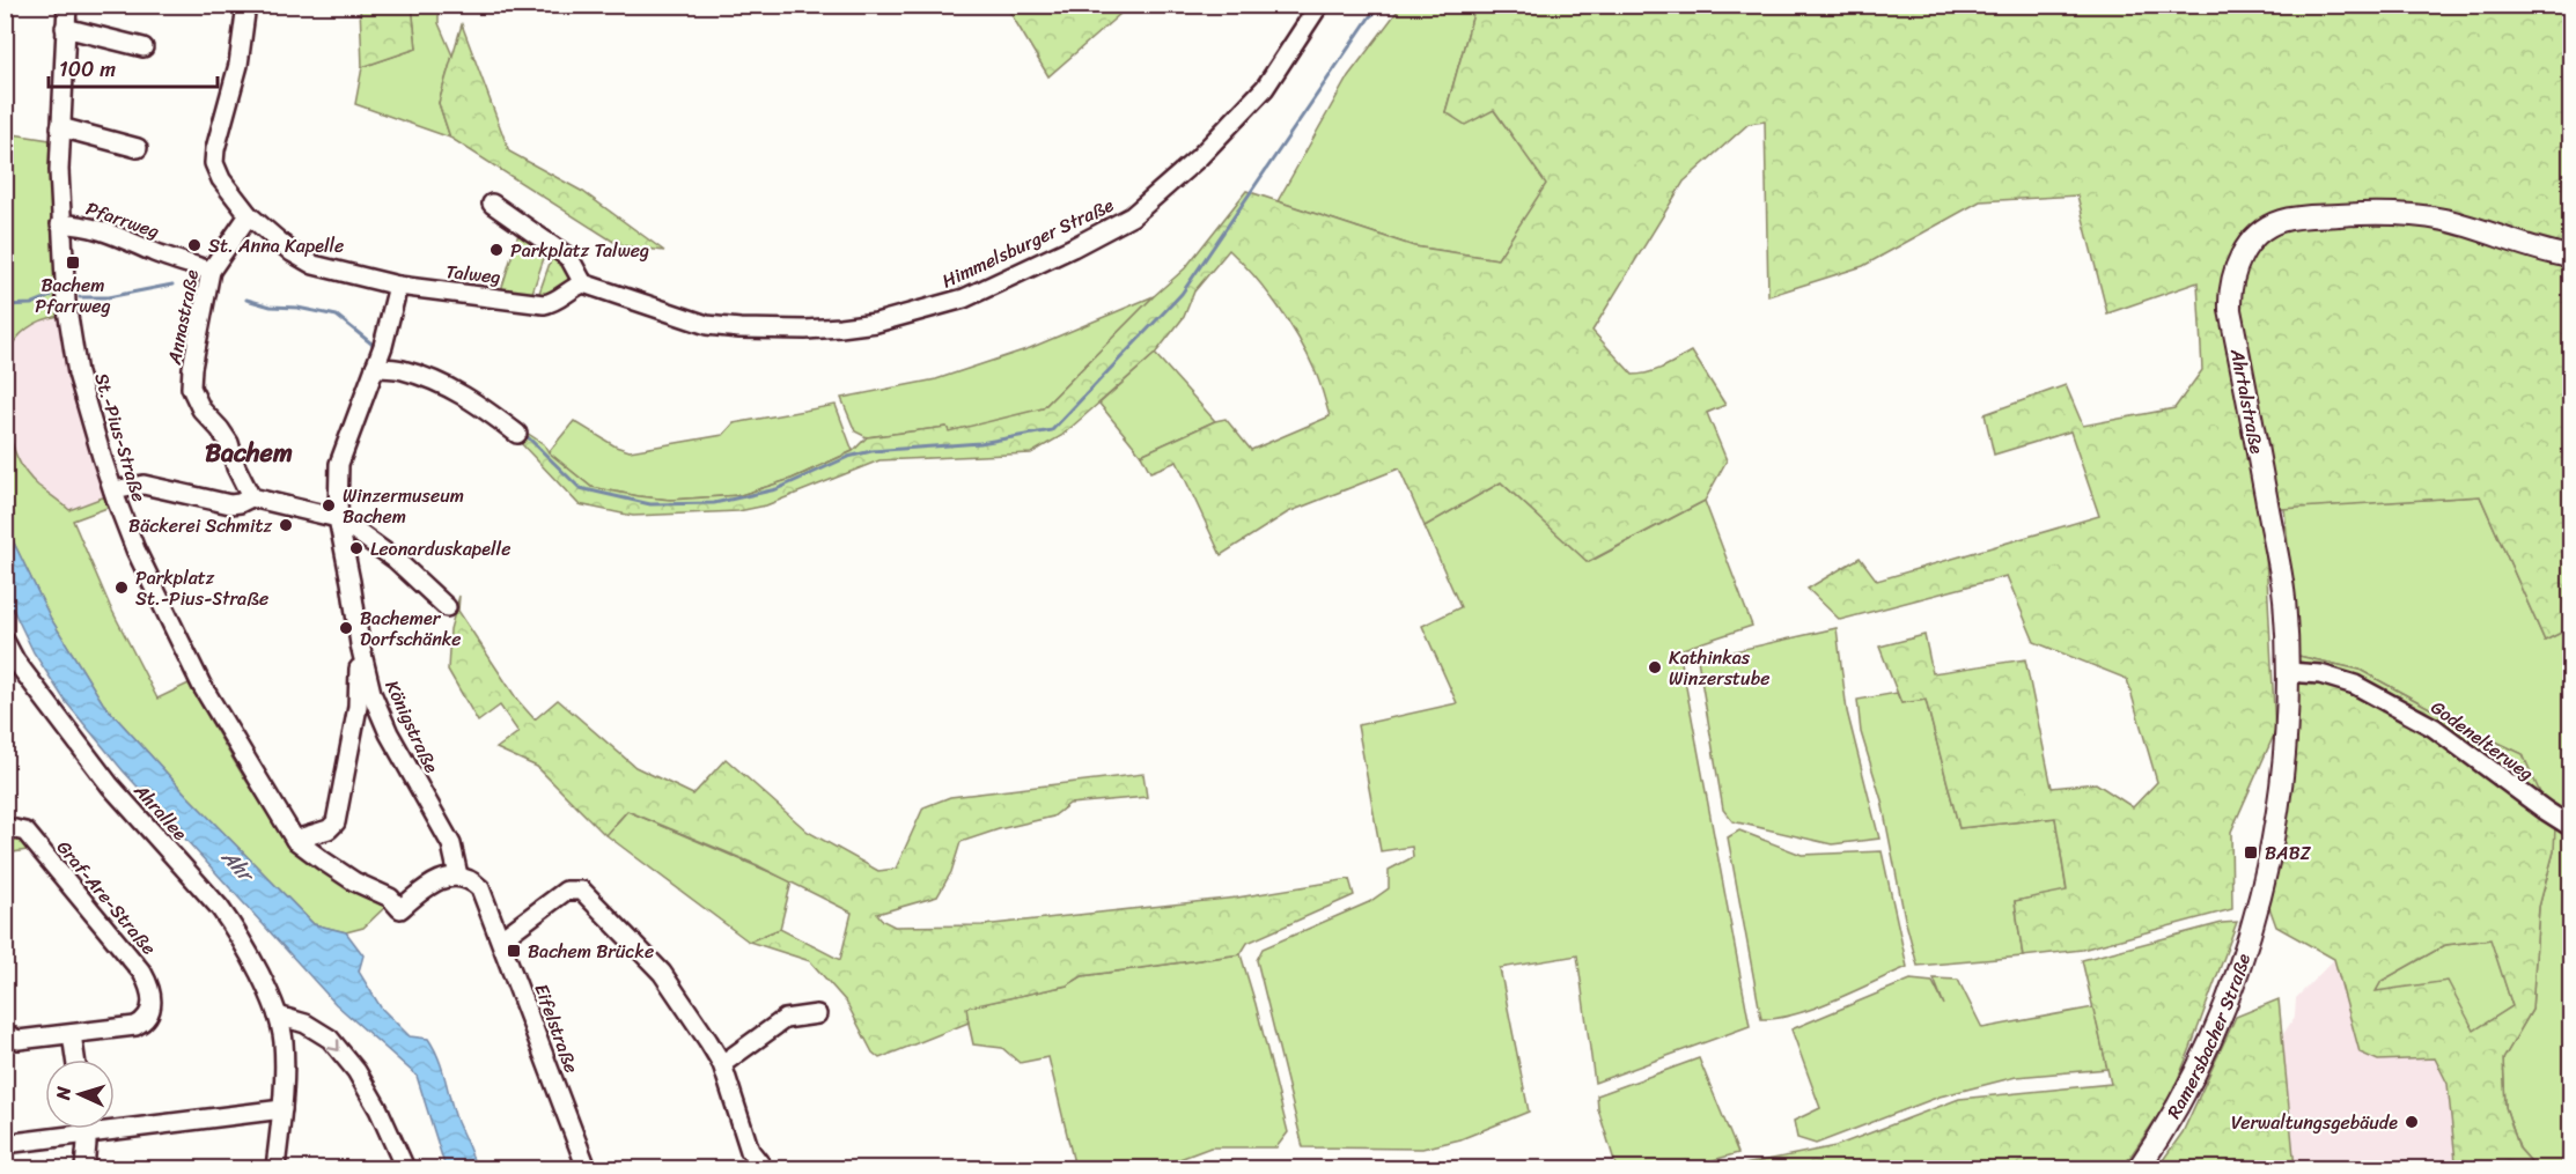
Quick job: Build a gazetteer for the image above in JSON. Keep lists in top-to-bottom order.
{
  "streets": {
    "main road": ["Ahrtalstraße", "Ramersbacher Straße"],
    "street": [
      "Pfarrweg",
      "Himmelsburger Straße",
      "Talweg",
      "Annastraße",
      "St.-Pius-Straße",
      "Königstraße",
      "Godenelterweg",
      "Ahrallee",
      "Graf-Are-Straße",
      "Eifelstraße"
    ]
  },
  "crossings": [
    ["Pfarrweg", "Annastraße"],
    ["Pfarrweg", "St.-Pius-Straße"],
    ["Himmelsburger Straße", "Talweg"],
    ["Talweg", "Annastraße"],
    ["Talweg", "Königstraße"],
    ["Ahrtalstraße", "Godenelterweg"],
    ["Ahrtalstraße", "Ramersbacher Straße"],
    ["St.-Pius-Straße", "Königstraße"],
    ["St.-Pius-Straße", "Eifelstraße"],
    ["Königstraße", "Eifelstraße"]
  ],
  "districts": ["Bachem"],
  "water": ["Ahr"],
  "places": {
    "other": [
      "St. Anna Kapelle",
      "Parkplatz Talweg",
      "Winzermuseum Bachem",
      "Bäckerei Schmitz",
      "Leonarduskapelle",
      "Parkplatz St.-Pius-Straße",
      "Bachemer Dorfschänke",
      "Kathinkas Winzerstube",
      "Verwaltungsgebäude"
    ],
    "transit": ["Bachem Pfarrweg", "BABZ", "Bachem Brücke"]
  },
  "scale_bar": "100 m",
  "north": "left"
}
